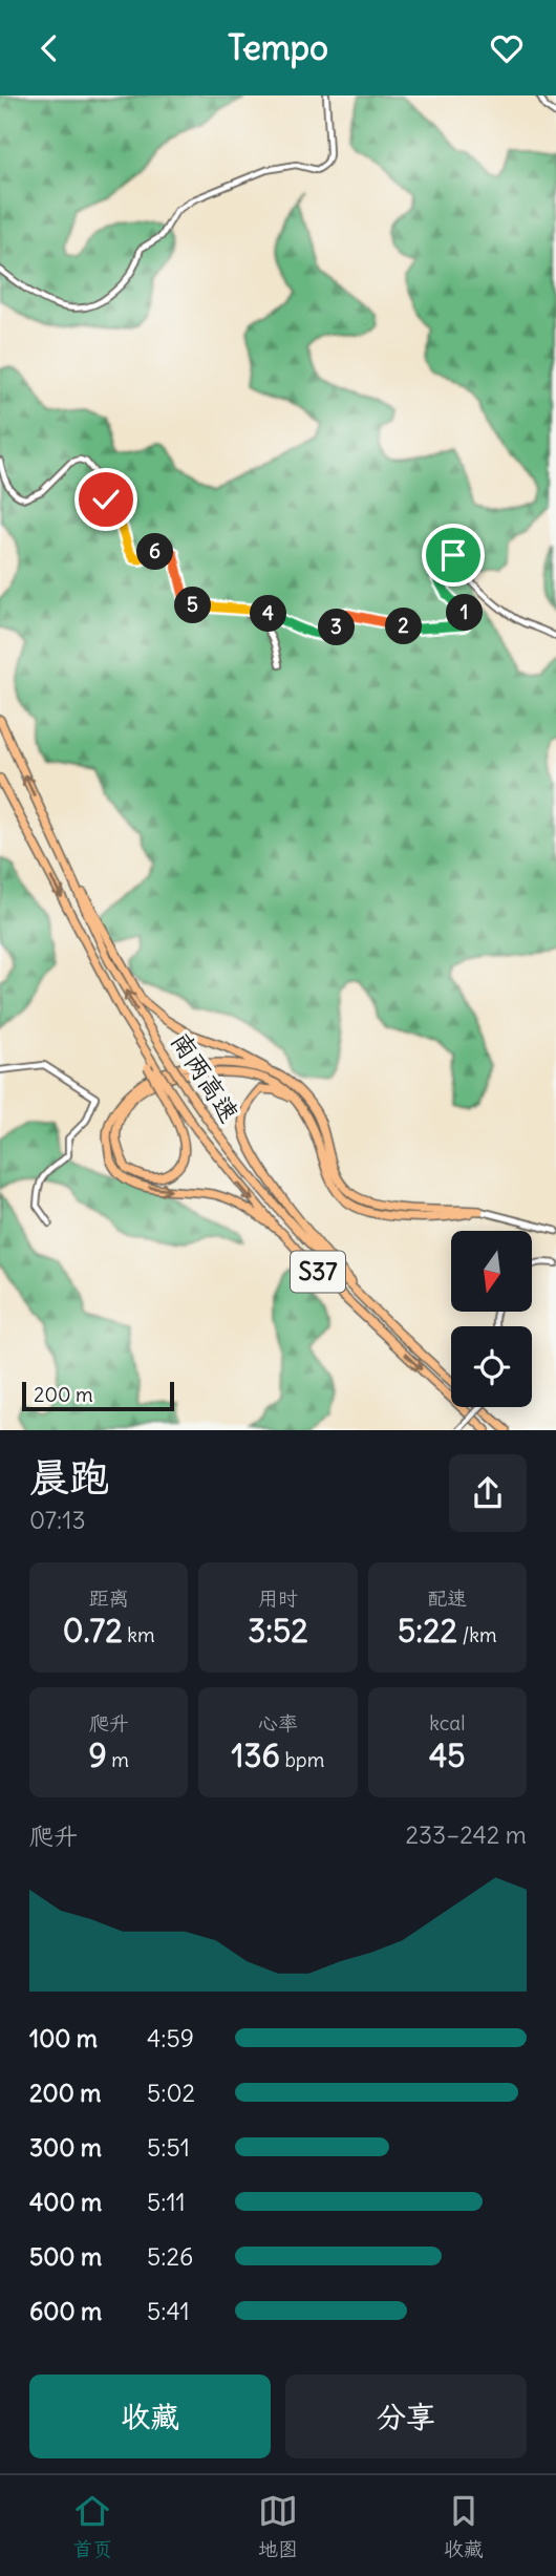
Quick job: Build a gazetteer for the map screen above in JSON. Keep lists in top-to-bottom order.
{
  "streets": {
    "highway": ["南两高速", "S37"]
  },
  "scale_bar": "200 m",
  "north": "bottom",
  "page": {
    "header": "Tempo",
    "pins": [
      "6",
      "5",
      "1",
      "4",
      "2",
      "3"
    ],
    "scale": "200 m",
    "heading": ["晨跑", "07:13"],
    "stats": [
      ["距离", "0.72 km"],
      ["用时", "3:52"],
      ["配速", "5:22 /km"],
      ["爬升", "9 m"],
      ["心率", "136 bpm"],
      ["kcal", "45"]
    ],
    "chart": ["爬升", "233–242 m"],
    "list": [
      {
        "name": "100 m",
        "note": "4:59"
      },
      {
        "name": "200 m",
        "note": "5:02"
      },
      {
        "name": "300 m",
        "note": "5:51"
      },
      {
        "name": "400 m",
        "note": "5:11"
      },
      {
        "name": "500 m",
        "note": "5:26"
      },
      {
        "name": "600 m",
        "note": "5:41"
      }
    ],
    "buttons": ["收藏", "分享"],
    "tabs": ["首页", "地图", "收藏"]
  }
}
